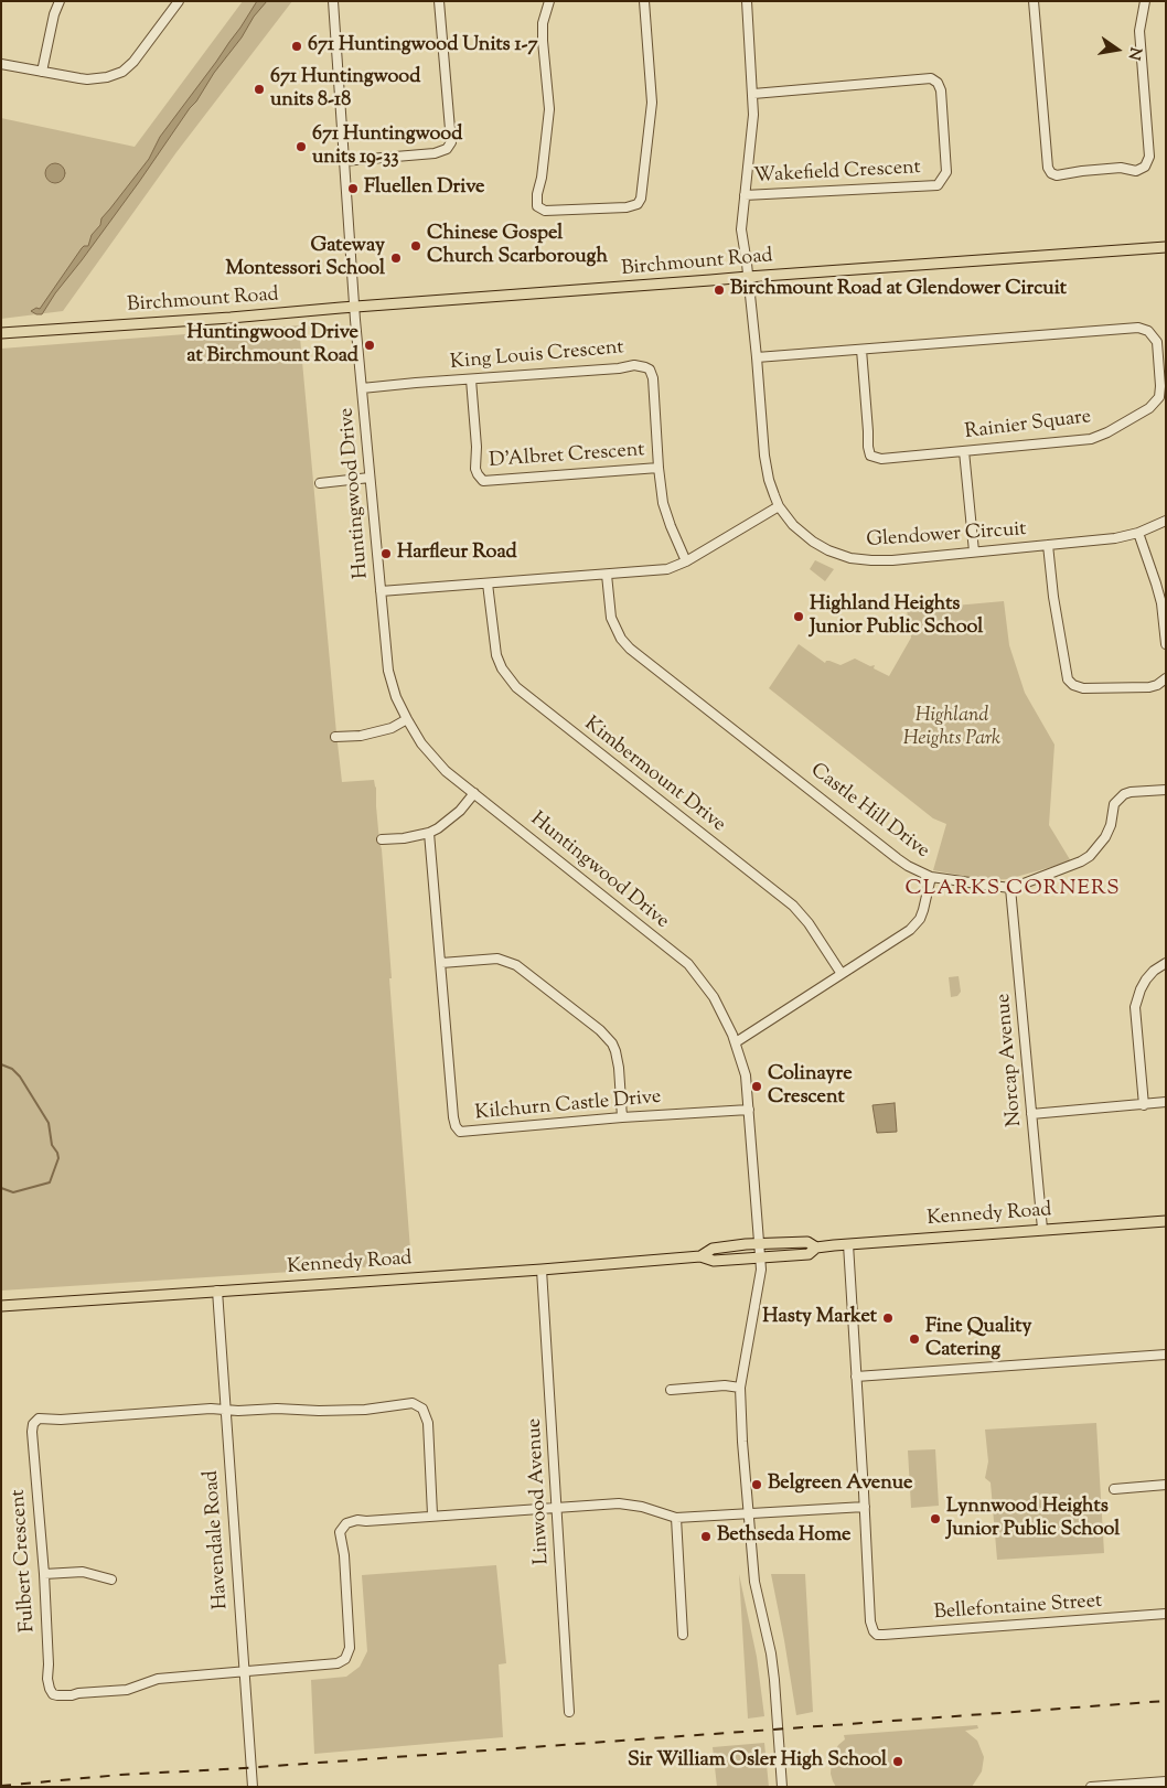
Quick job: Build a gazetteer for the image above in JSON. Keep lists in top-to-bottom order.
{
  "streets": {
    "main road": ["Birchmount Road", "Kennedy Road"],
    "street": [
      "Wakefield Crescent",
      "King Louis Crescent",
      "Rainier Square",
      "D'Albret Crescent",
      "Huntingwood Drive",
      "Glendower Circuit",
      "Kimbermount Drive",
      "Castle Hill Drive",
      "Norcap Avenue",
      "Kilchurn Castle Drive",
      "Linwood Avenue",
      "Havendale Road",
      "Fulbert Crescent",
      "Bellefontaine Street"
    ]
  },
  "crossings": [
    ["Wakefield Crescent", "Glendower Circuit"],
    ["Birchmount Road", "Huntingwood Drive"],
    ["Birchmount Road", "Glendower Circuit"],
    ["King Louis Crescent", "D'Albret Crescent"],
    ["King Louis Crescent", "Huntingwood Drive"],
    ["Rainier Square", "Glendower Circuit"],
    ["Huntingwood Drive", "Kilchurn Castle Drive"],
    ["Huntingwood Drive", "Kennedy Road"],
    ["Castle Hill Drive", "Norcap Avenue"],
    ["Norcap Avenue", "Kennedy Road"],
    ["Kennedy Road", "Linwood Avenue"],
    ["Kennedy Road", "Havendale Road"],
    ["Havendale Road", "Fulbert Crescent"]
  ],
  "districts": ["CLARKS CORNERS"],
  "parks": ["Highland Heights Park"],
  "places": [
    "671 Huntingwood Units 1-7",
    "671 Huntingwood units 8-18",
    "671 Huntingwood units 19-33",
    "Fluellen Drive",
    "Chinese Gospel Church Scarborough",
    "Gateway Montessori School",
    "Birchmount Road at Glendower Circuit",
    "Huntingwood Drive at Birchmount Road",
    "Harfleur Road",
    "Highland Heights Junior Public School",
    "Colinayre Crescent",
    "Hasty Market",
    "Fine Quality Catering",
    "Belgreen Avenue",
    "Lynnwood Heights Junior Public School",
    "Bethseda Home",
    "Sir William Osler High School"
  ],
  "north": "right"
}
